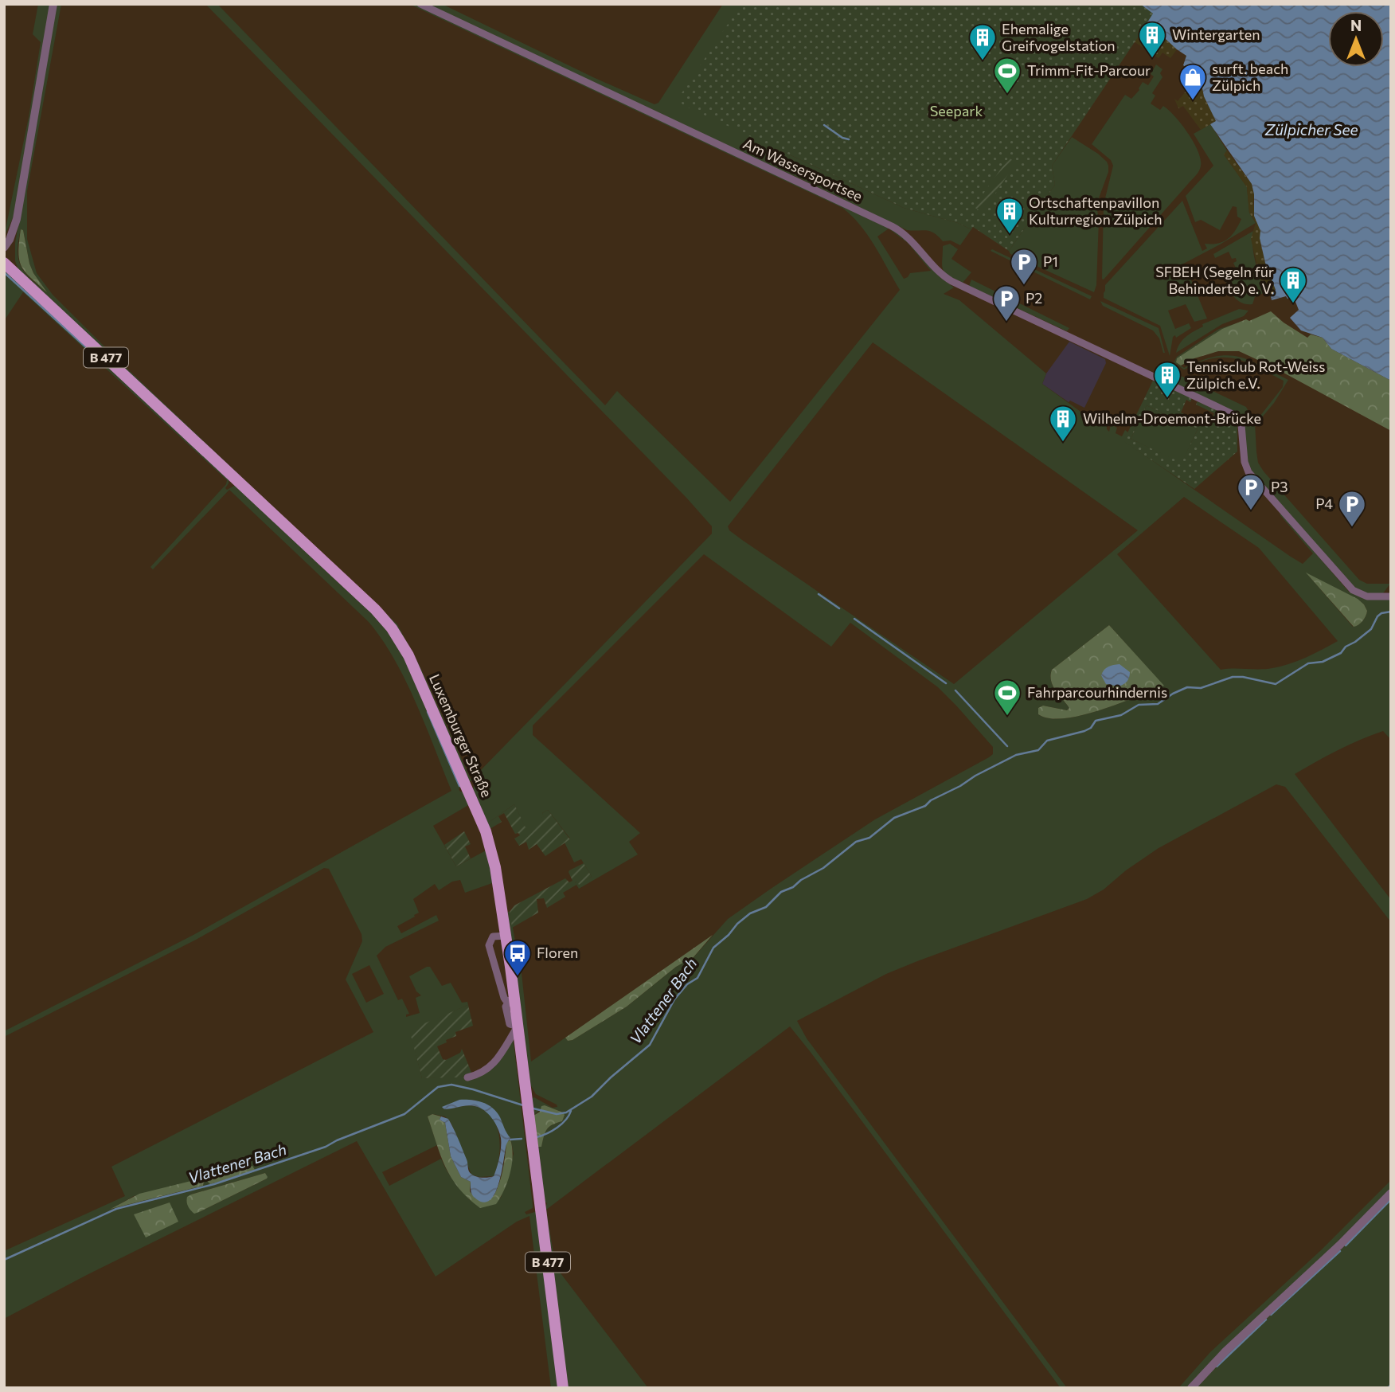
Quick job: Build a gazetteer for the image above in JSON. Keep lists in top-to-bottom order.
{
  "streets": {
    "main road": ["B 477", "Luxemburger Straße"],
    "street": ["Am Wassersportsee"]
  },
  "water": ["Zülpicher See", "Vlattener Bach"],
  "parks": ["Seepark"],
  "places": {
    "building": [
      "Wintergarten",
      "Ehemalige Greifvogelstation",
      "Ortschaftenpavillon Kulturregion Zülpich",
      "SFBEH (Segeln für Behinderte) e. V.",
      "Tennisclub Rot-Weiss Zülpich e.V.",
      "Wilhelm-Droemont-Brücke"
    ],
    "sports": ["Trimm-Fit-Parcour", "Fahrparcourhindernis"],
    "shop": ["surft. beach Zülpich"],
    "parking": [
      "P1",
      "P2",
      "P3",
      "P4"
    ],
    "bus stop": ["Floren"]
  },
  "north": "top"
}
